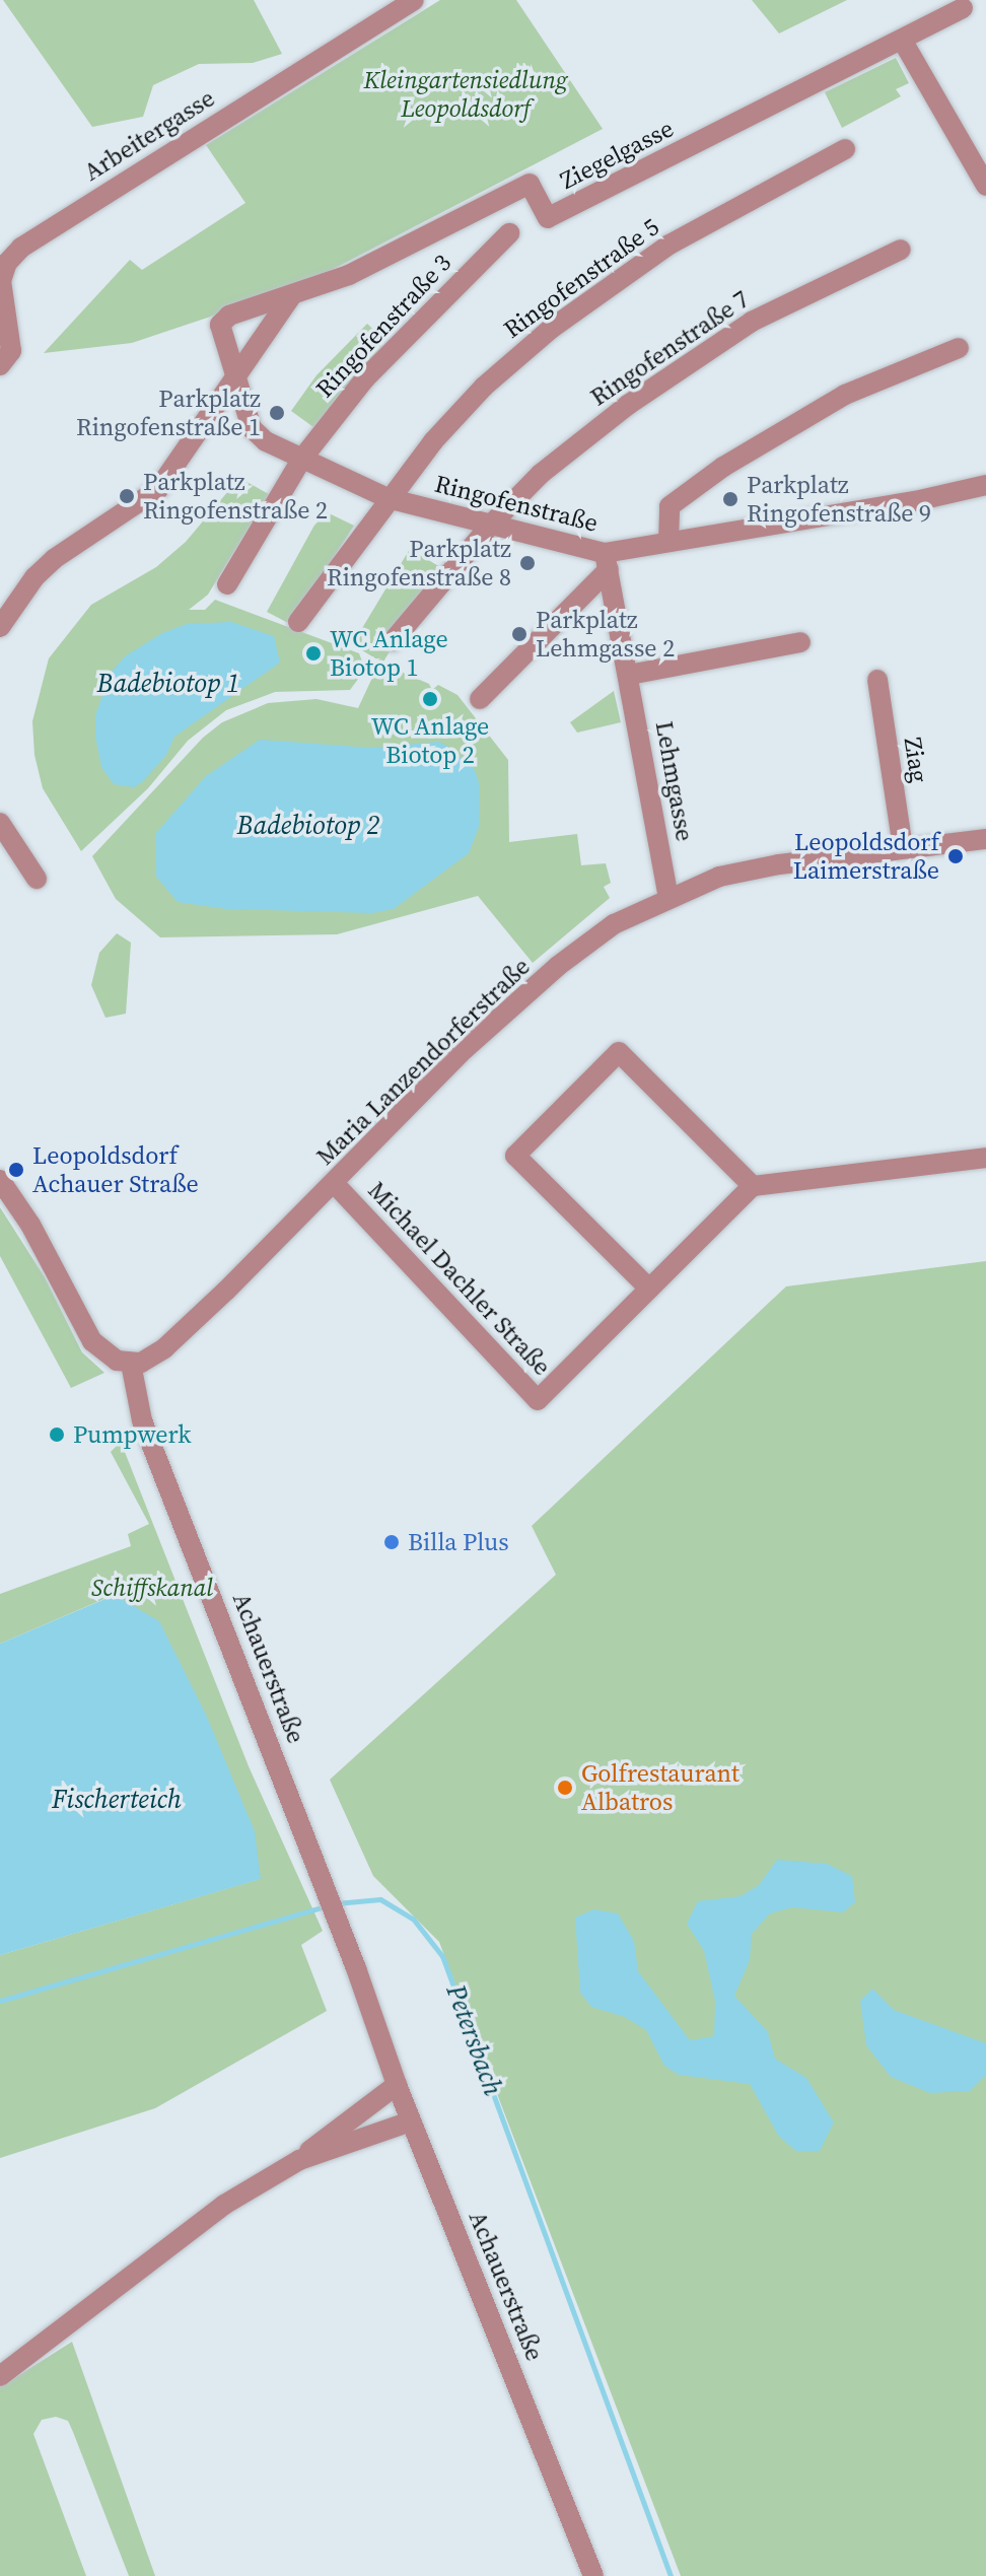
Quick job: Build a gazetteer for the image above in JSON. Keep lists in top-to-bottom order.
{
  "streets": {
    "street": [
      "Arbeitergasse",
      "Ziegelgasse",
      "Ringofenstraße 5",
      "Ringofenstraße 3",
      "Ringofenstraße 7",
      "Ringofenstraße",
      "Ziag",
      "Lehmgasse",
      "Maria Lanzendorferstraße",
      "Michael Dachler Straße",
      "Achauerstraße"
    ]
  },
  "crossings": [
    ["Ziegelgasse", "Ringofenstraße"],
    ["Ringofenstraße 5", "Ringofenstraße"],
    ["Ringofenstraße 3", "Ringofenstraße"],
    ["Ringofenstraße 7", "Ringofenstraße"],
    ["Ringofenstraße", "Lehmgasse"],
    ["Ziag", "Maria Lanzendorferstraße"],
    ["Lehmgasse", "Maria Lanzendorferstraße"],
    ["Maria Lanzendorferstraße", "Michael Dachler Straße"],
    ["Maria Lanzendorferstraße", "Achauerstraße"]
  ],
  "water": [
    "Badebiotop 1",
    "Badebiotop 2",
    "Fischerteich",
    "Petersbach"
  ],
  "parks": ["Kleingartensiedlung Leopoldsdorf", "Schiffskanal"],
  "places": [
    "Parkplatz Ringofenstraße 1",
    "Parkplatz Ringofenstraße 2",
    "Parkplatz Ringofenstraße 9",
    "Parkplatz Ringofenstraße 8",
    "Parkplatz Lehmgasse 2",
    "WC Anlage Biotop 1",
    "WC Anlage Biotop 2",
    "Leopoldsdorf Laimerstraße",
    "Leopoldsdorf Achauer Straße",
    "Pumpwerk",
    "Billa Plus",
    "Golfrestaurant Albatros"
  ]
}
